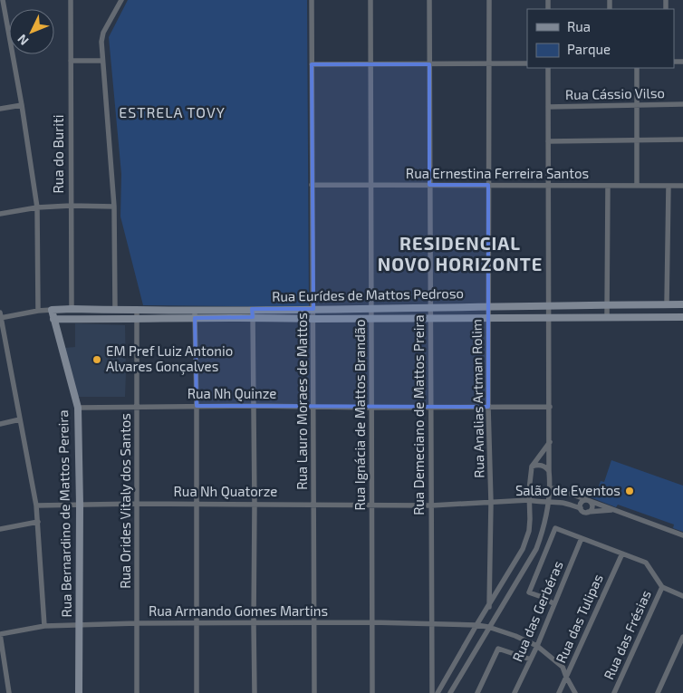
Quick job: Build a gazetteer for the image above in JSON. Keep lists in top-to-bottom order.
{
  "streets": {
    "street": [
      "Rua Cássio Vilso",
      "Rua do Buriti",
      "Rua Ernestina Ferreira Santos",
      "Rua Eurídes de Mattos Pedroso",
      "Rua Nh Quinze",
      "Rua Analias Artman Rolim",
      "Rua Lauro Moraes de Mattos",
      "Rua Ignácia de Mattos Brandão",
      "Rua Demeciano de Mattos Preira",
      "Rua Nh Quatorze",
      "Rua Orides Vitaly dos Santos",
      "Rua Bernardino de Mattos Pereira",
      "Rua Armando Gomes Martins",
      "Rua das Gerbéras",
      "Rua das Tulipas",
      "Rua das Frésias"
    ]
  },
  "crossings": [
    ["Rua do Buriti", "Rua Eurídes de Mattos Pedroso"],
    ["Rua Ernestina Ferreira Santos", "Rua Analias Artman Rolim"],
    ["Rua Ernestina Ferreira Santos", "Rua Lauro Moraes de Mattos"],
    ["Rua Ernestina Ferreira Santos", "Rua Ignácia de Mattos Brandão"],
    ["Rua Ernestina Ferreira Santos", "Rua Demeciano de Mattos Preira"],
    ["Rua Eurídes de Mattos Pedroso", "Rua Analias Artman Rolim"],
    ["Rua Eurídes de Mattos Pedroso", "Rua Lauro Moraes de Mattos"],
    ["Rua Eurídes de Mattos Pedroso", "Rua Ignácia de Mattos Brandão"],
    ["Rua Eurídes de Mattos Pedroso", "Rua Demeciano de Mattos Preira"],
    ["Rua Eurídes de Mattos Pedroso", "Rua Orides Vitaly dos Santos"],
    ["Rua Eurídes de Mattos Pedroso", "Rua Bernardino de Mattos Pereira"],
    ["Rua Nh Quinze", "Rua Analias Artman Rolim"],
    ["Rua Nh Quinze", "Rua Lauro Moraes de Mattos"],
    ["Rua Nh Quinze", "Rua Ignácia de Mattos Brandão"],
    ["Rua Nh Quinze", "Rua Demeciano de Mattos Preira"],
    ["Rua Nh Quinze", "Rua Orides Vitaly dos Santos"],
    ["Rua Nh Quinze", "Rua Bernardino de Mattos Pereira"],
    ["Rua Analias Artman Rolim", "Rua Nh Quatorze"],
    ["Rua Lauro Moraes de Mattos", "Rua Nh Quatorze"],
    ["Rua Lauro Moraes de Mattos", "Rua Armando Gomes Martins"],
    ["Rua Ignácia de Mattos Brandão", "Rua Nh Quatorze"],
    ["Rua Ignácia de Mattos Brandão", "Rua Armando Gomes Martins"],
    ["Rua Demeciano de Mattos Preira", "Rua Nh Quatorze"],
    ["Rua Demeciano de Mattos Preira", "Rua Armando Gomes Martins"],
    ["Rua Nh Quatorze", "Rua Orides Vitaly dos Santos"],
    ["Rua Nh Quatorze", "Rua Bernardino de Mattos Pereira"],
    ["Rua Orides Vitaly dos Santos", "Rua Armando Gomes Martins"],
    ["Rua Bernardino de Mattos Pereira", "Rua Armando Gomes Martins"],
    ["Rua Armando Gomes Martins", "Rua das Gerbéras"],
    ["Rua Armando Gomes Martins", "Rua das Tulipas"]
  ],
  "districts": ["ESTRELA TOVY", "RESIDENCIAL NOVO HORIZONTE"],
  "places": ["EM Pref Luiz Antonio Alvares Gonçalves", "Salão de Eventos"],
  "legend": ["Rua", "Parque"],
  "north": "bottom left"
}
